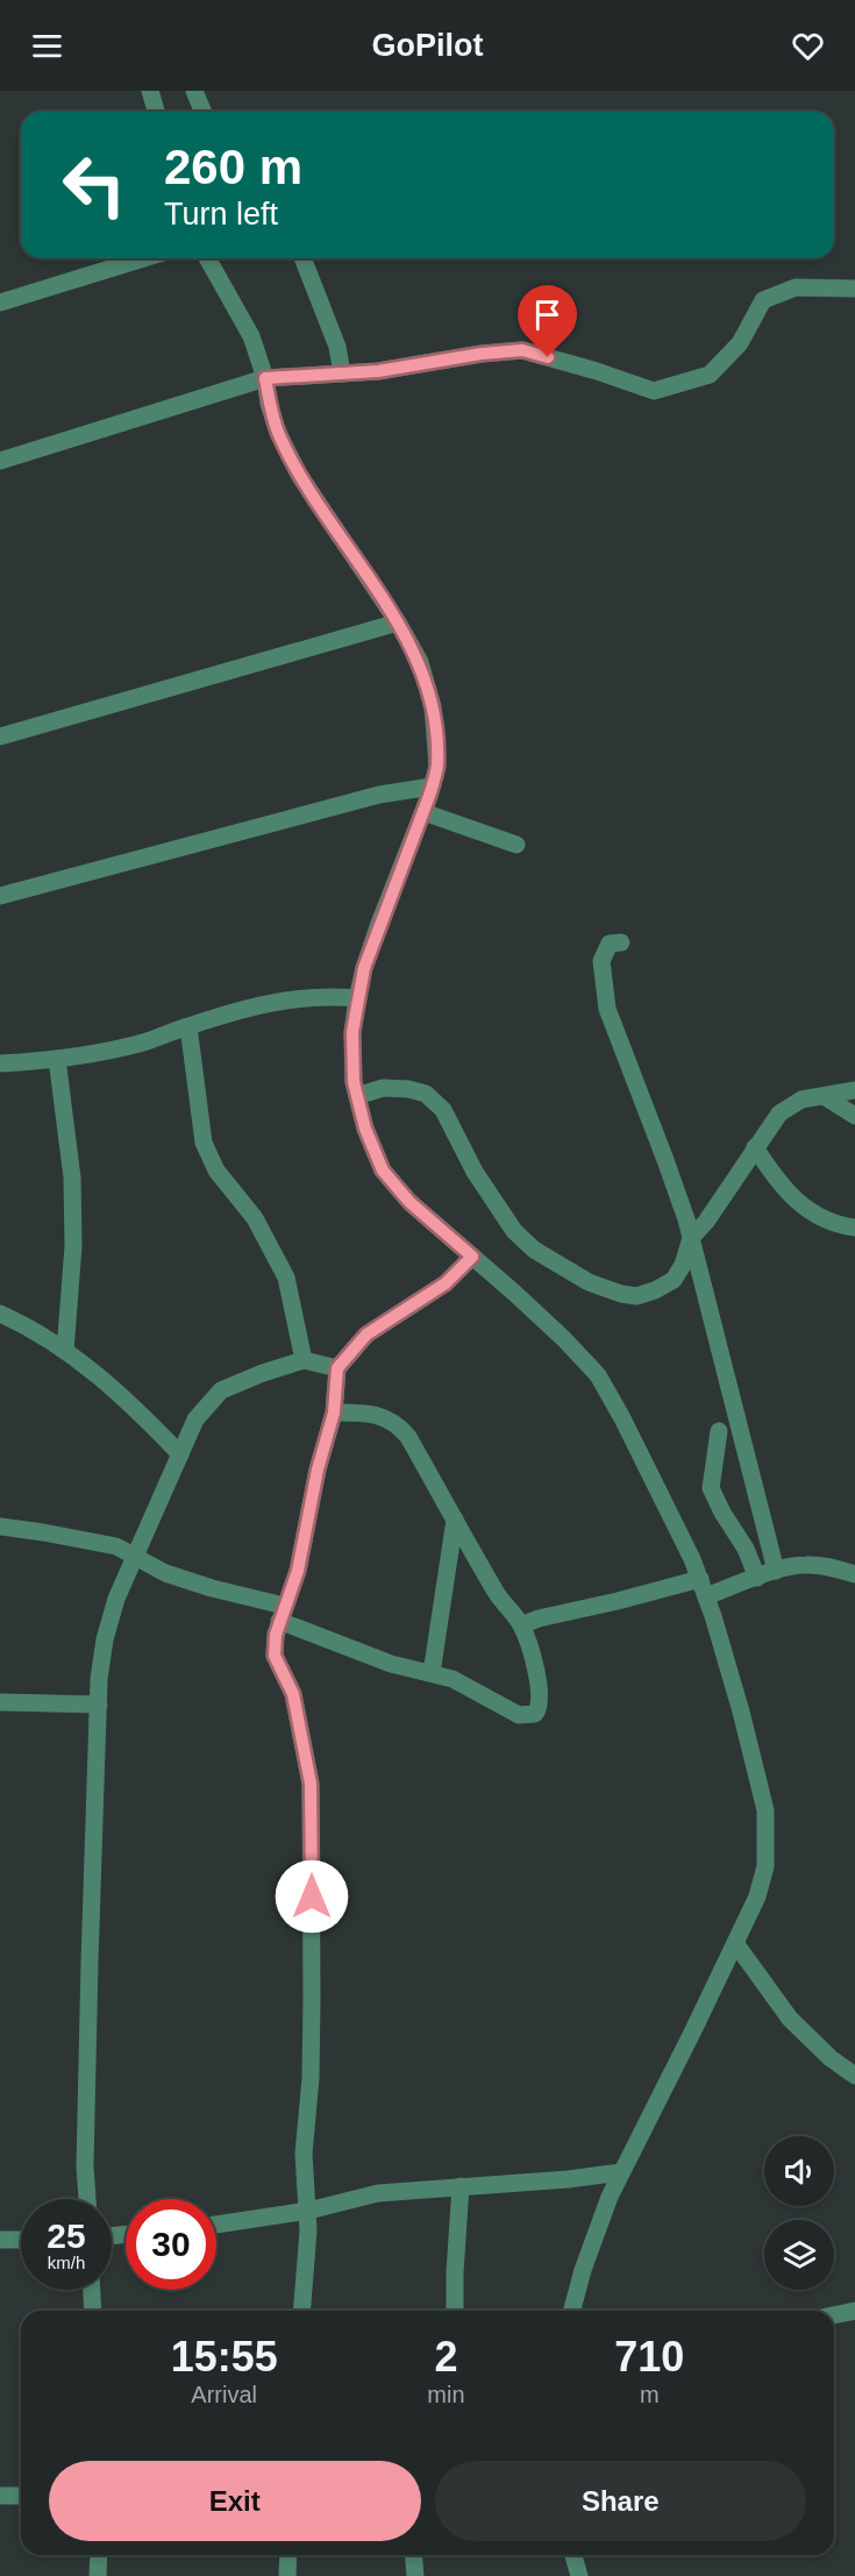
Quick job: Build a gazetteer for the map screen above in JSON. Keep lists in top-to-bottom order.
{
  "page": {
    "header": "GoPilot",
    "turn": ["260 m", "Turn left"],
    "speed": "25 km/h",
    "limit": "30",
    "eta": [
      "15:55",
      "Arrival",
      "2",
      "min",
      "710",
      "m"
    ],
    "buttons": ["Exit", "Share"]
  }
}
